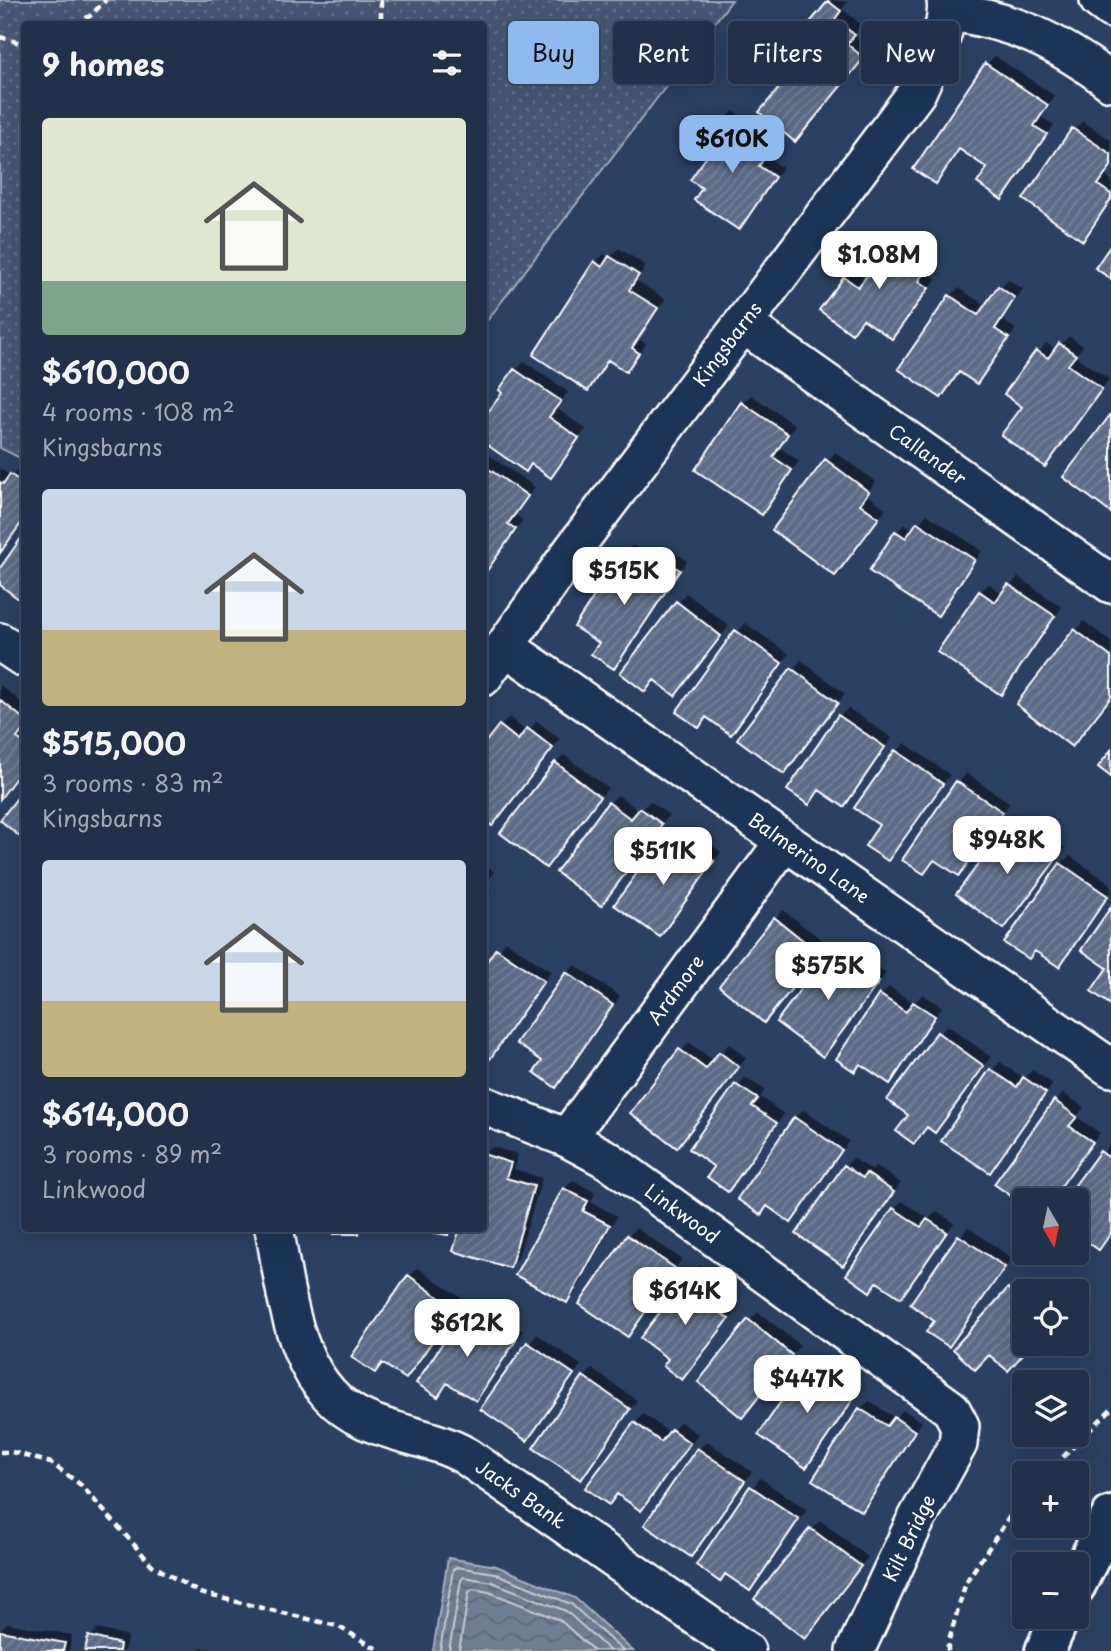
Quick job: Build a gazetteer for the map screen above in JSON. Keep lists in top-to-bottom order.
{
  "streets": {
    "street": [
      "Kingsbarns",
      "Callander",
      "Balmerino Lane",
      "Ardmore",
      "Linkwood",
      "Jacks Bank",
      "Kilt Bridge"
    ]
  },
  "crossings": [
    ["Kingsbarns", "Callander"],
    ["Kingsbarns", "Balmerino Lane"],
    ["Balmerino Lane", "Ardmore"],
    ["Ardmore", "Linkwood"],
    ["Linkwood", "Kilt Bridge"]
  ],
  "north": "bottom",
  "page": {
    "chip": [
      "Buy",
      "Rent",
      "Filters",
      "New"
    ],
    "heading": "9 homes",
    "list": [
      {
        "name": "$610,000",
        "note": "4 rooms · 108 m² · Kingsbarns"
      },
      {
        "name": "$515,000",
        "note": "3 rooms · 83 m² · Kingsbarns"
      },
      {
        "name": "$614,000",
        "note": "3 rooms · 89 m² · Linkwood"
      }
    ],
    "price": [
      "$610K",
      "$1.08M",
      "$515K",
      "$948K",
      "$511K",
      "$575K",
      "$614K",
      "$612K",
      "$447K"
    ],
    "map_buttons": ["+", "−"]
  }
}
